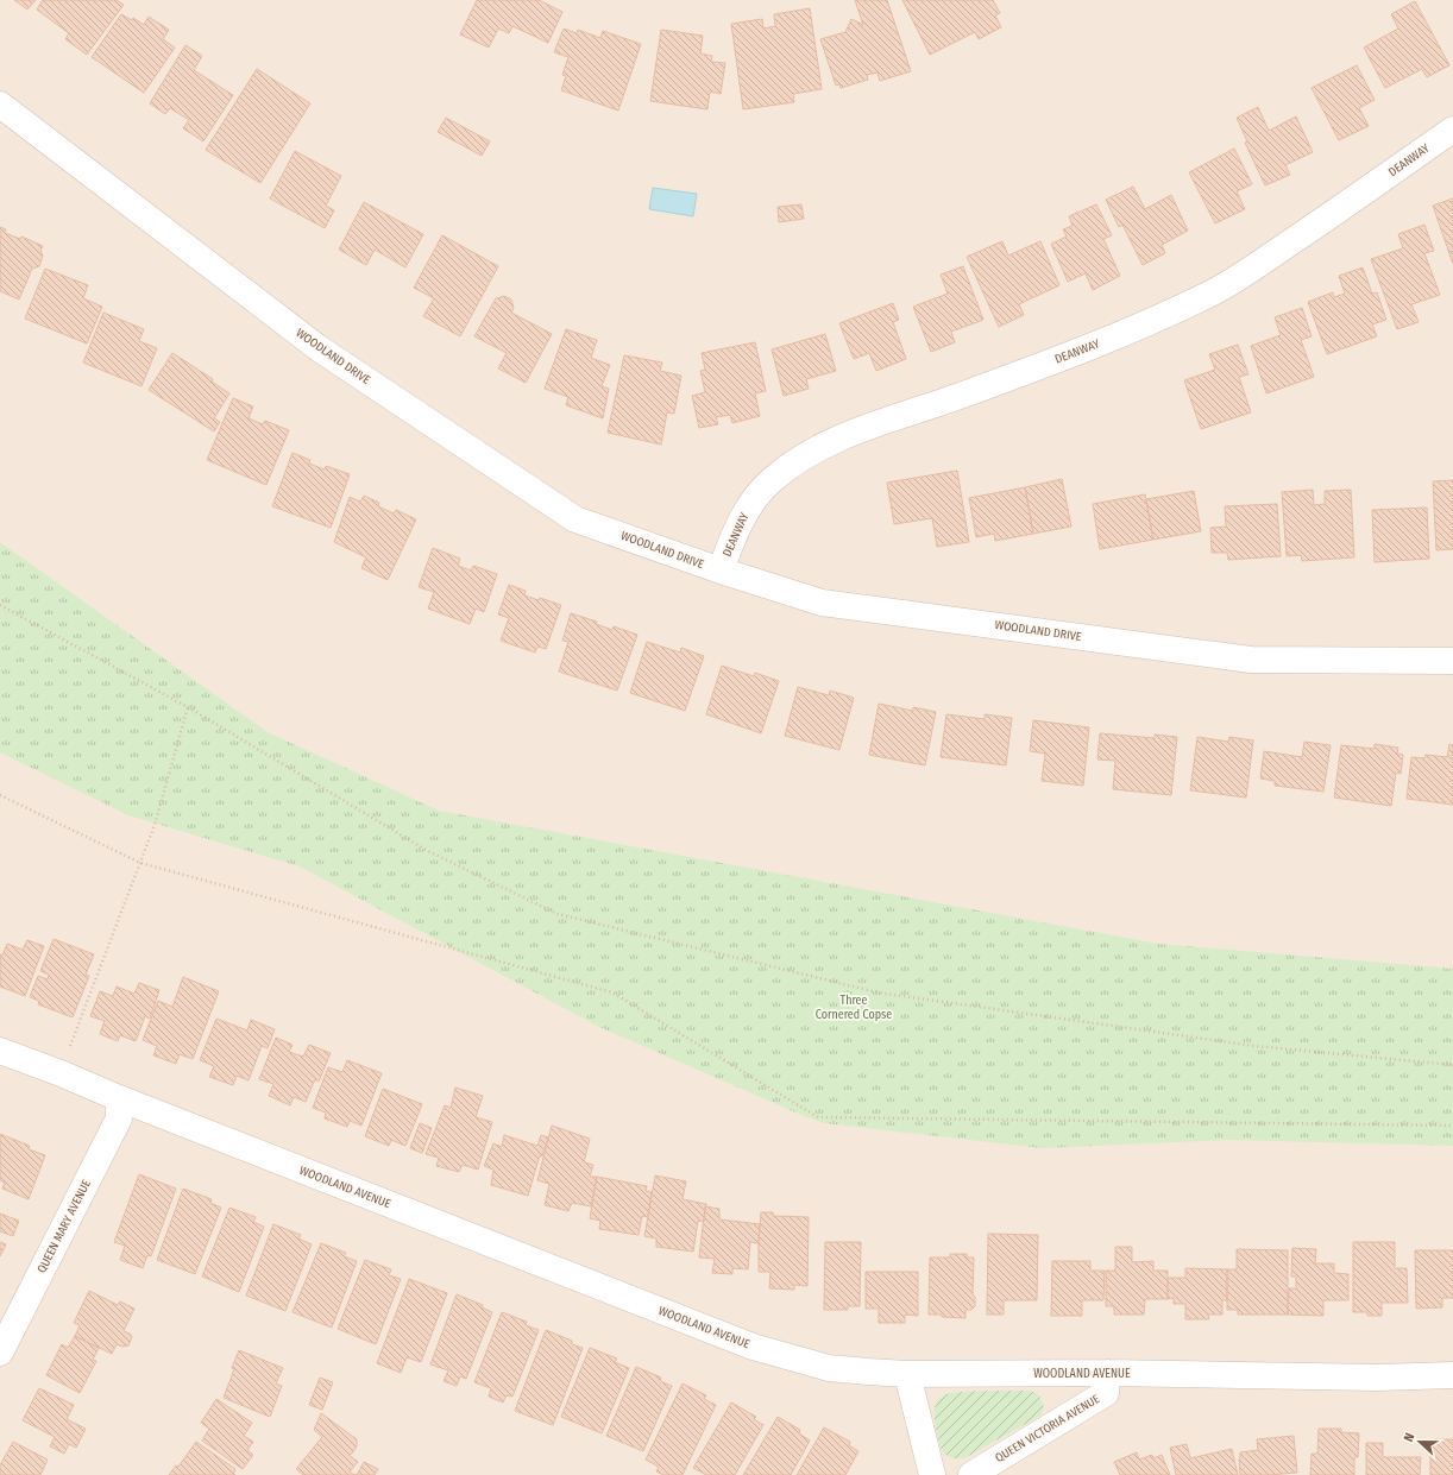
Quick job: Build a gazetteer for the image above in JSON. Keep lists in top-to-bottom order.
{
  "streets": {
    "street": [
      "DEANWAY",
      "WOODLAND DRIVE",
      "WOODLAND AVENUE",
      "QUEEN MARY AVENUE",
      "QUEEN VICTORIA AVENUE"
    ]
  },
  "crossings": [
    ["DEANWAY", "WOODLAND DRIVE"],
    ["WOODLAND AVENUE", "QUEEN MARY AVENUE"],
    ["WOODLAND AVENUE", "QUEEN VICTORIA AVENUE"]
  ],
  "parks": ["Three Cornered Copse"],
  "north": "left"
}
